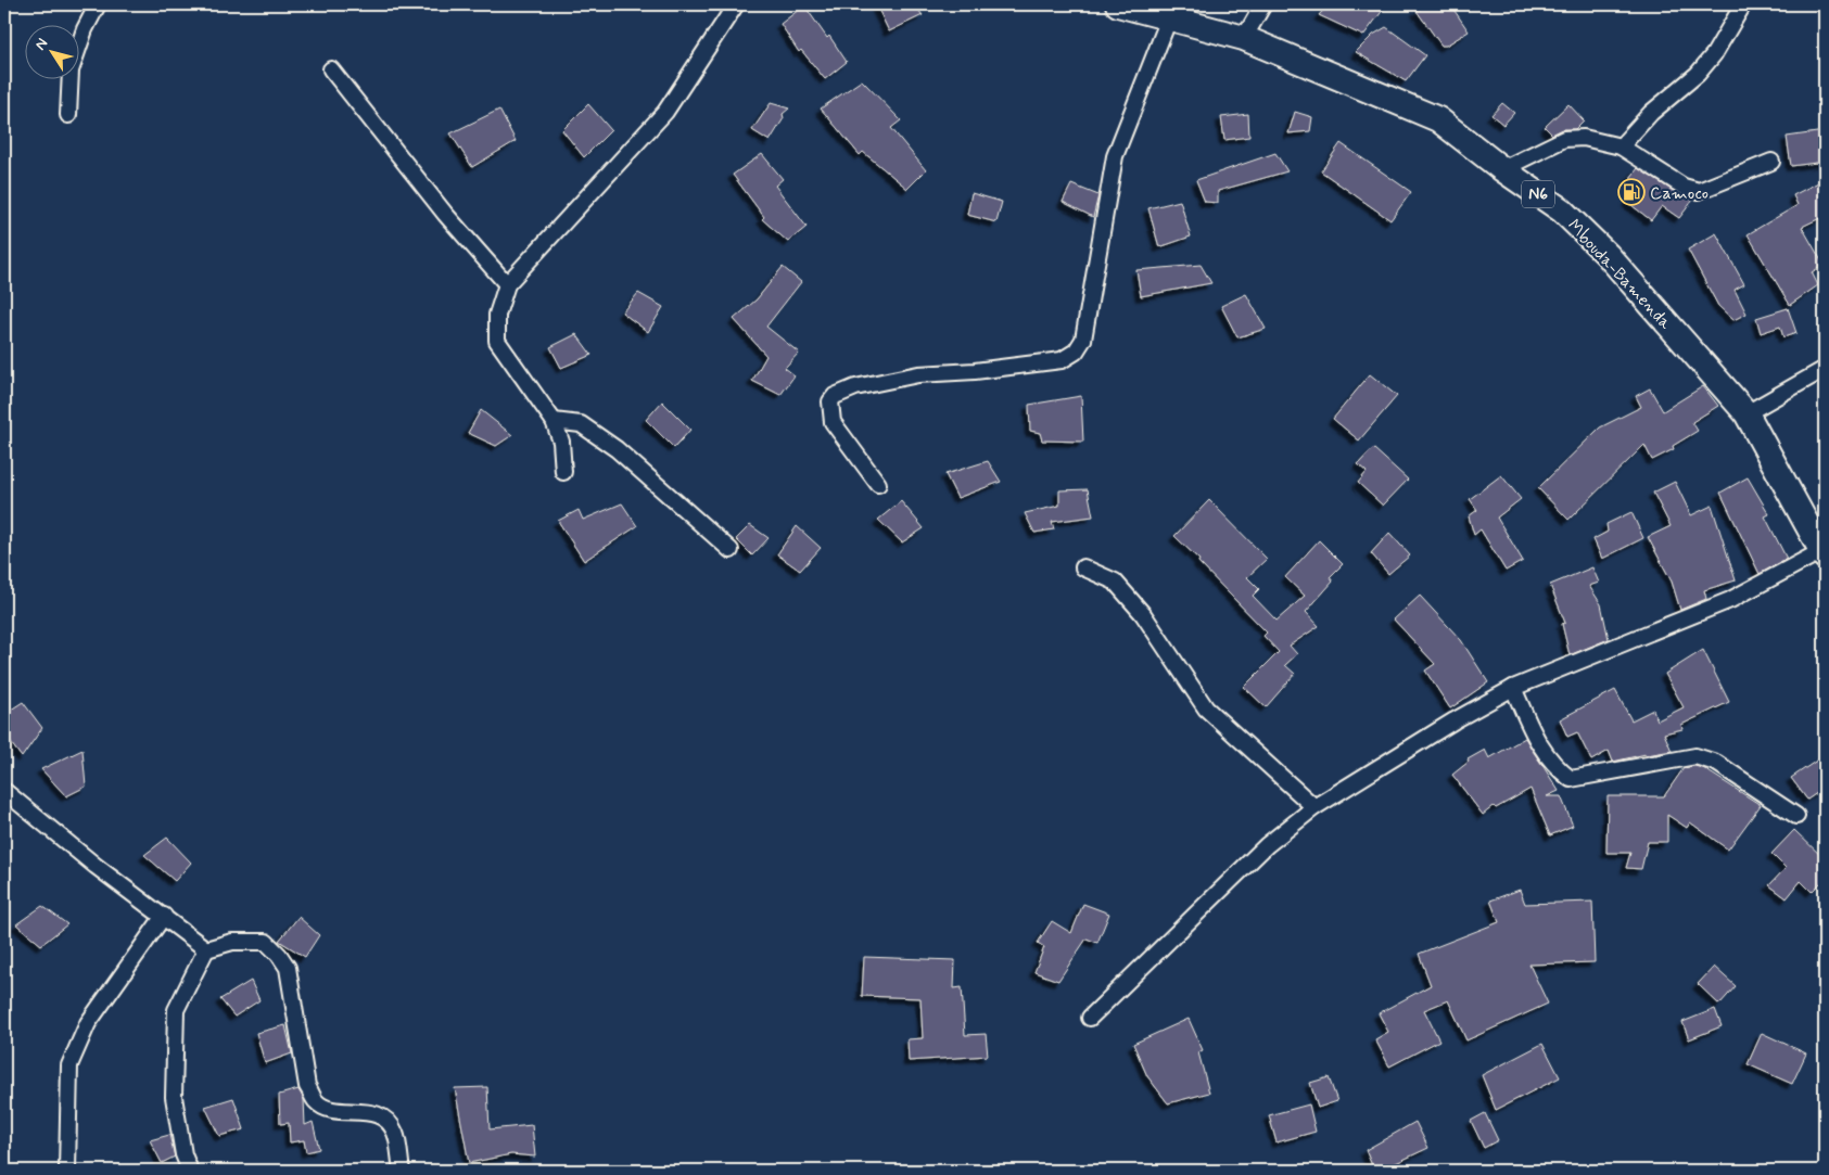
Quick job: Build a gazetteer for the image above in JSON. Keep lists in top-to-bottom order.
{
  "streets": {
    "highway": ["N6", "Mbouda-Bamenda"]
  },
  "places": {
    "fuel station": ["Camoco"]
  },
  "north": "top left"
}
